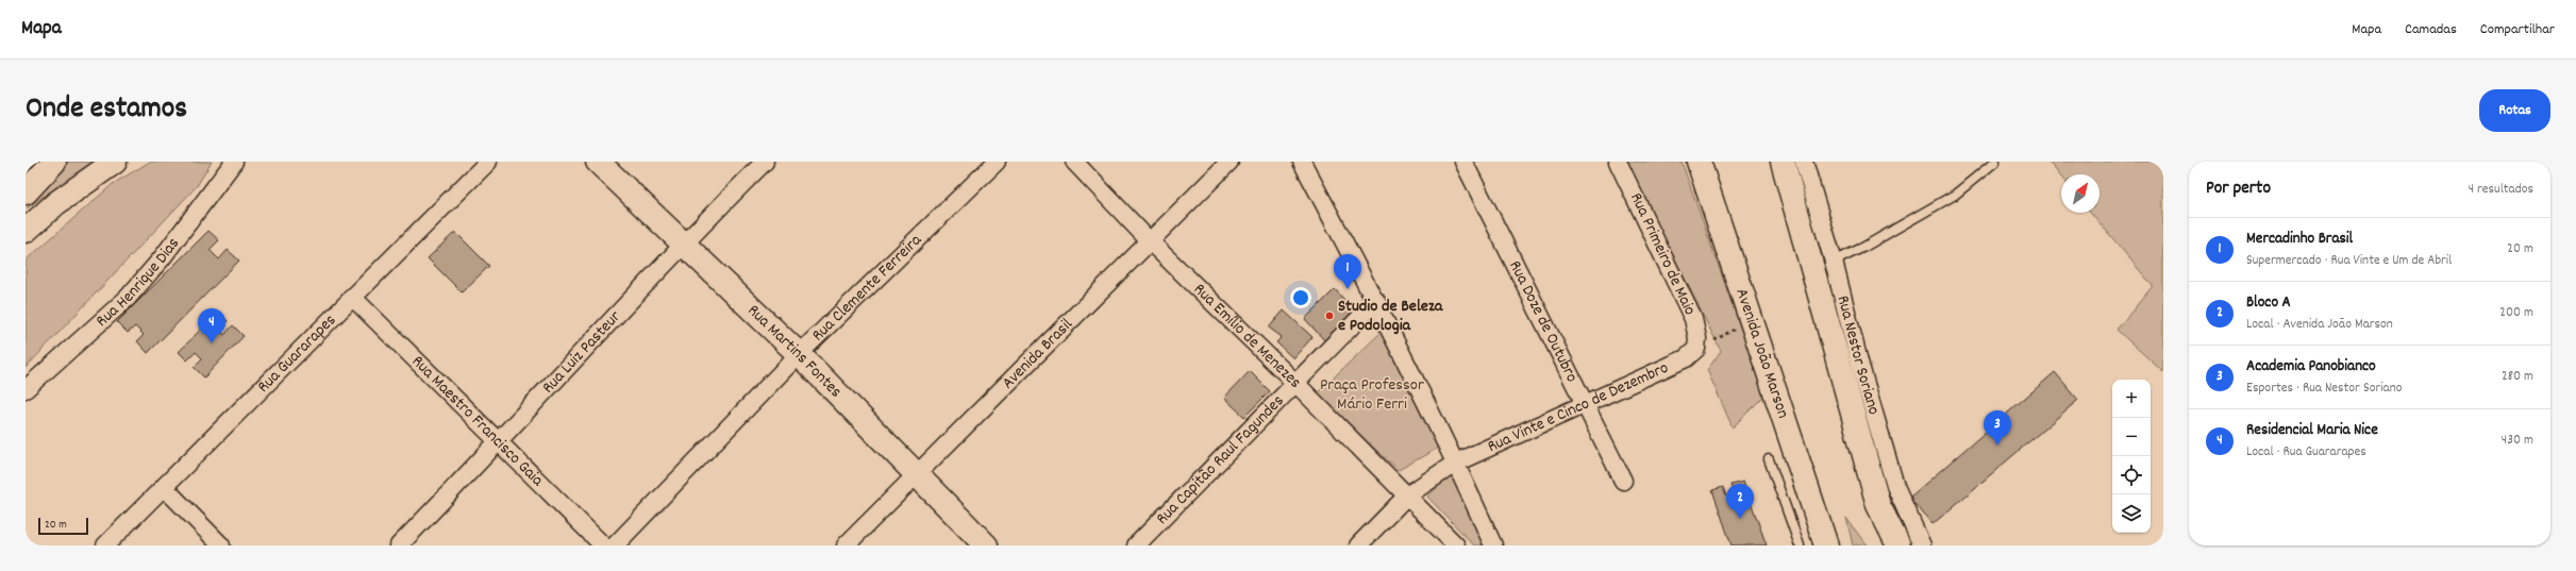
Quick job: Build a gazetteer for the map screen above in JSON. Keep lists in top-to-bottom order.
{
  "streets": {
    "main road": ["Rua Martins Fontes", "Avenida João Marson"],
    "street": [
      "Rua Primeiro de Maio",
      "Rua Henrique Dias",
      "Rua Clemente Ferreira",
      "Rua Doze de Outubro",
      "Rua Emílio de Menezes",
      "Rua Guararapes",
      "Rua Luiz Pasteur",
      "Avenida Brasil",
      "Rua Nestor Soriano",
      "Rua Vinte e Cinco de Dezembro",
      "Rua Maestro Francisco Gaia",
      "Rua Capitão Raul Fagundes"
    ]
  },
  "crossings": [
    ["Rua Primeiro de Maio", "Rua Vinte e Cinco de Dezembro"],
    ["Rua Clemente Ferreira", "Rua Martins Fontes"],
    ["Rua Doze de Outubro", "Rua Vinte e Cinco de Dezembro"],
    ["Rua Emílio de Menezes", "Avenida Brasil"],
    ["Rua Emílio de Menezes", "Rua Vinte e Cinco de Dezembro"],
    ["Rua Emílio de Menezes", "Rua Capitão Raul Fagundes"],
    ["Rua Martins Fontes", "Rua Luiz Pasteur"],
    ["Rua Martins Fontes", "Avenida Brasil"],
    ["Rua Guararapes", "Rua Maestro Francisco Gaia"],
    ["Rua Luiz Pasteur", "Rua Maestro Francisco Gaia"]
  ],
  "parks": ["Praça Professor Mário Ferri"],
  "places": ["Studio de Beleza e Podologia"],
  "scale_bar": "20 m",
  "north": "top right",
  "page": {
    "header": "Mapa",
    "nav": ["Mapa", "Camadas", "Compartilhar"],
    "title": "Onde estamos",
    "buttons": "Rotas",
    "heading": ["Por perto", "4 resultados"],
    "list": [
      {
        "mark": "1",
        "name": "Mercadinho Brasil",
        "note": "Supermercado · Rua Vinte e Um de Abril",
        "value": "20 m"
      },
      {
        "mark": "2",
        "name": "Bloco A",
        "note": "Local · Avenida João Marson",
        "value": "200 m"
      },
      {
        "mark": "3",
        "name": "Academia Panobianco",
        "note": "Esportes · Rua Nestor Soriano",
        "value": "280 m"
      },
      {
        "mark": "4",
        "name": "Residencial Maria Nice",
        "note": "Local · Rua Guararapes",
        "value": "430 m"
      }
    ],
    "pins": [
      "1",
      "4",
      "3",
      "2"
    ],
    "map_buttons": ["+", "−"],
    "scale": "20 m"
  }
}
